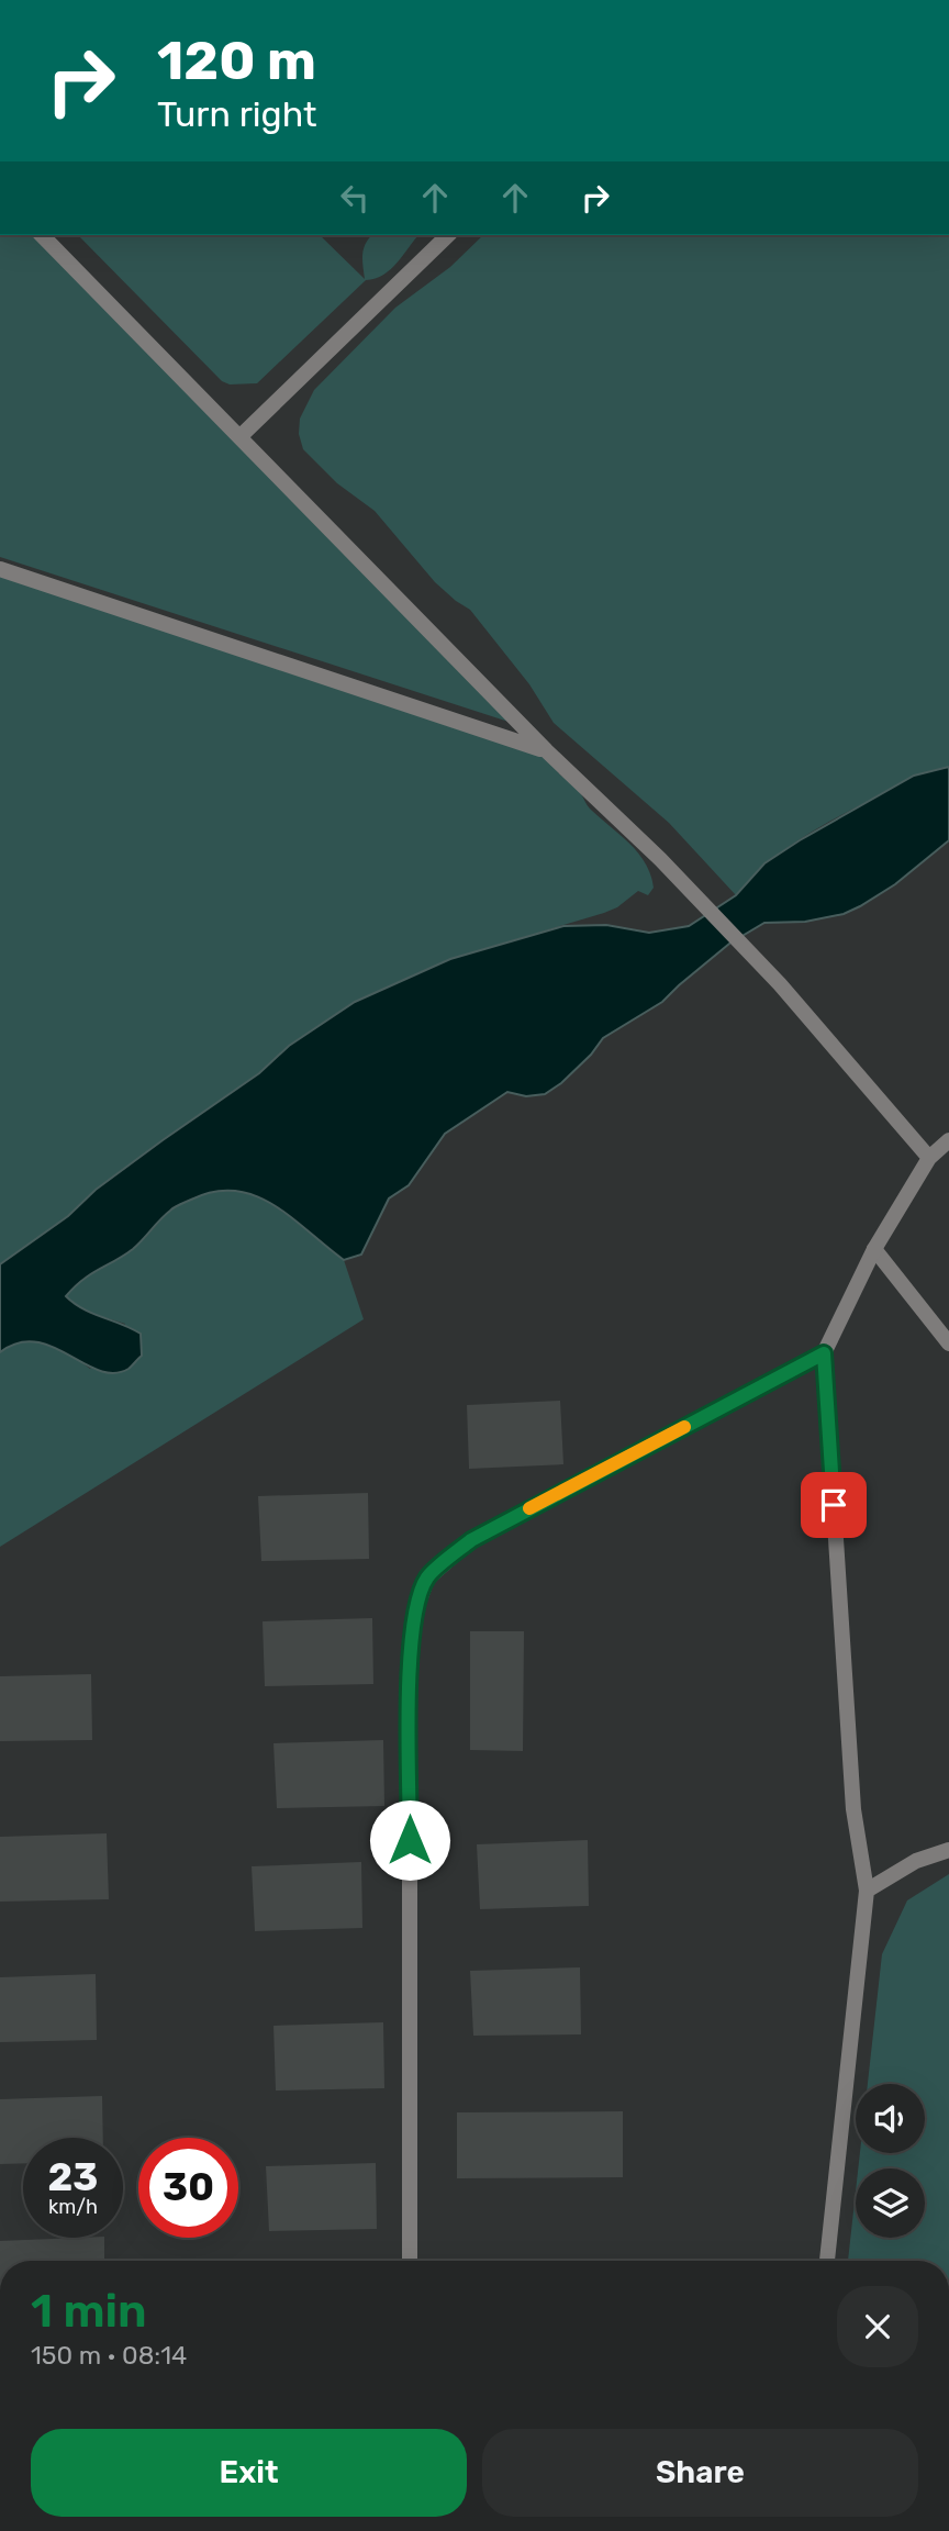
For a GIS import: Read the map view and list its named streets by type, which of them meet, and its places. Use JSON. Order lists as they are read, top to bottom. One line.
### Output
{"page":{"turn":["120 m","Turn right"],"speed":"23 km/h","limit":"30","heading":["1 min","150 m · 08:14"],"buttons":["Exit","Share"]}}
